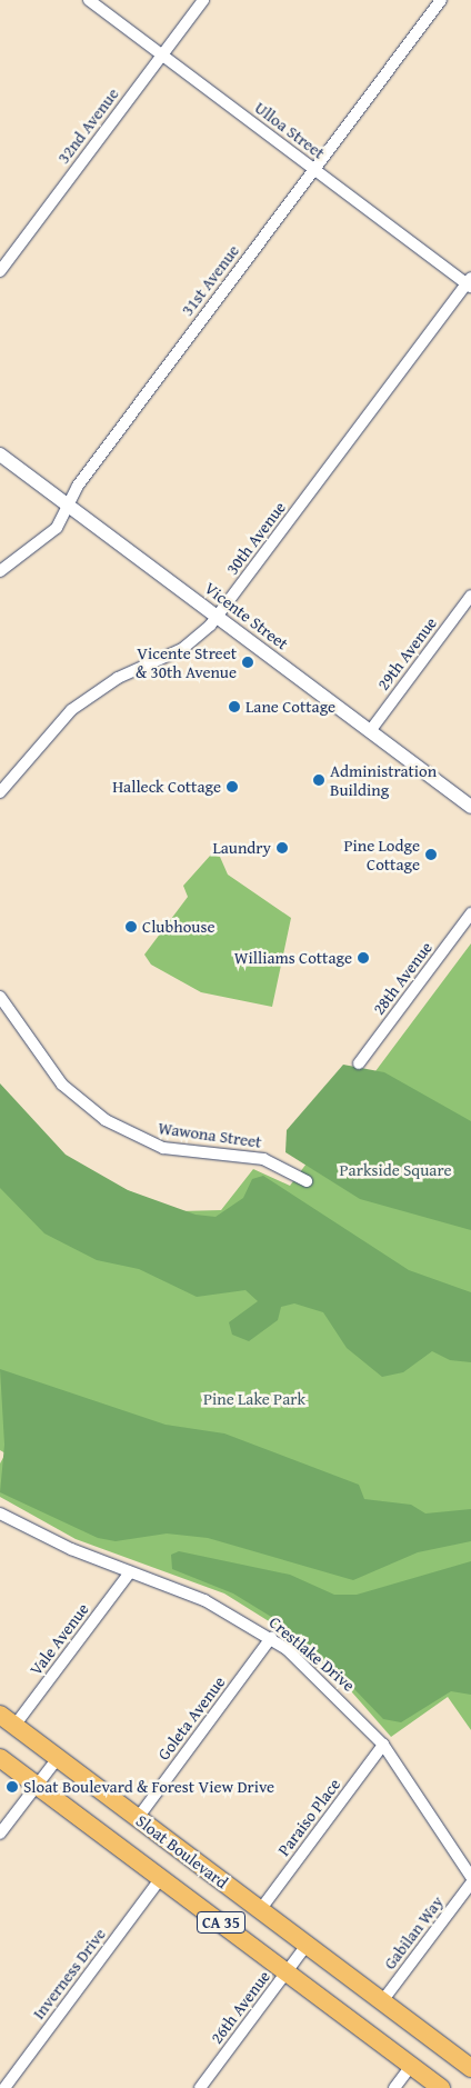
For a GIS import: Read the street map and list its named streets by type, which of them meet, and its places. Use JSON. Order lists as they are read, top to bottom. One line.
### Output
{"streets":{"main road":["Sloat Boulevard","CA 35"],"street":["32nd Avenue","Ulloa Street","31st Avenue","30th Avenue","Vicente Street","29th Avenue","28th Avenue","Wawona Street","Vale Avenue","Crestlake Drive","Goleta Avenue","Paraiso Place","Gabilan Way","Inverness Drive","26th Avenue"]},"crossings":[["32nd Avenue","Ulloa Street"],["Ulloa Street","31st Avenue"],["Ulloa Street","30th Avenue"],["31st Avenue","Vicente Street"],["30th Avenue","Vicente Street"],["Vicente Street","29th Avenue"],["Vale Avenue","Crestlake Drive"],["Vale Avenue","Sloat Boulevard"],["Crestlake Drive","Goleta Avenue"],["Crestlake Drive","Paraiso Place"],["Goleta Avenue","Sloat Boulevard"],["Paraiso Place","Sloat Boulevard"],["Sloat Boulevard","Gabilan Way"],["Sloat Boulevard","Inverness Drive"],["Sloat Boulevard","26th Avenue"]],"parks":["Parkside Square","Pine Lake Park"],"places":["Vicente Street & 30th Avenue","Lane Cottage","Administration Building","Halleck Cottage","Laundry","Pine Lodge Cottage","Clubhouse","Williams Cottage","Sloat Boulevard & Forest View Drive"]}
